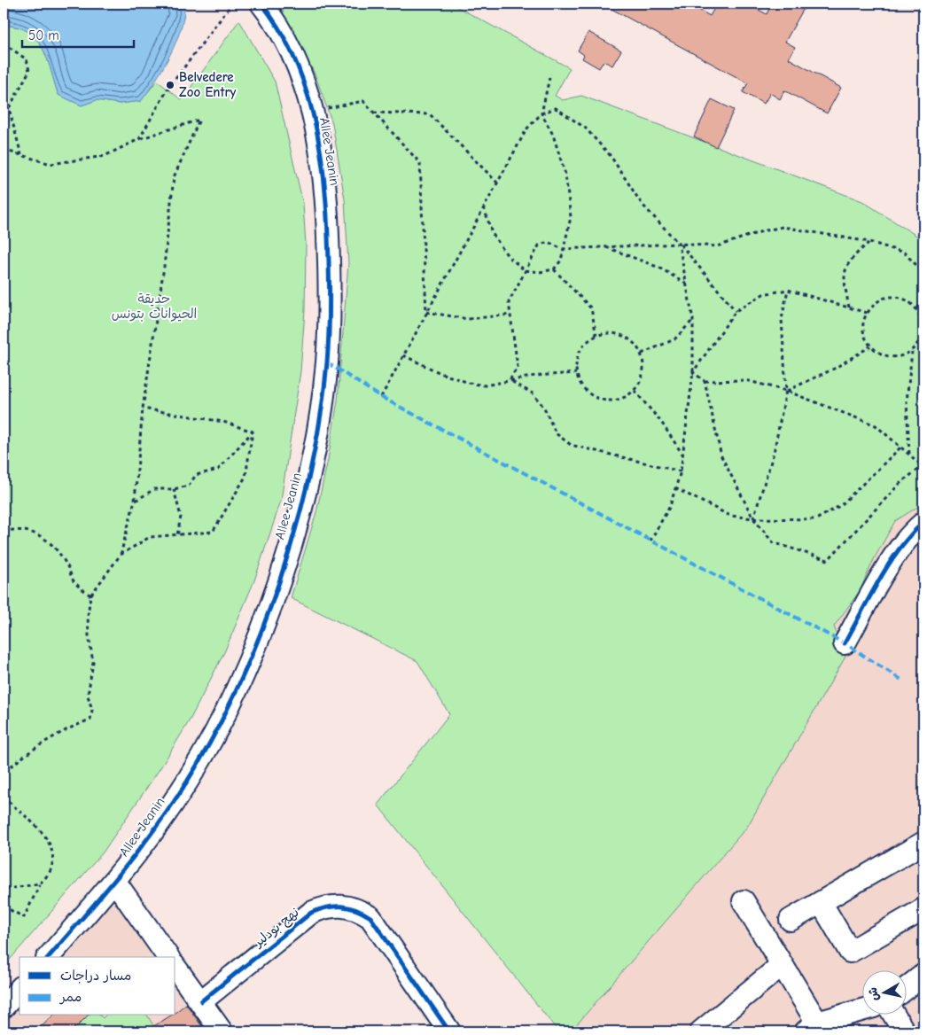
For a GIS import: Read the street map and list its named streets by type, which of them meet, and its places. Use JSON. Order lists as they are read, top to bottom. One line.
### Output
{"streets":{"street":["Allee Jeanin","نهج بودلير"]},"parks":["حديقة الحيوانات بتونس"],"places":["Belvedere Zoo Entry"],"legend":["مسار دراجات","ممر"],"scale_bar":"50 m","north":"left"}
